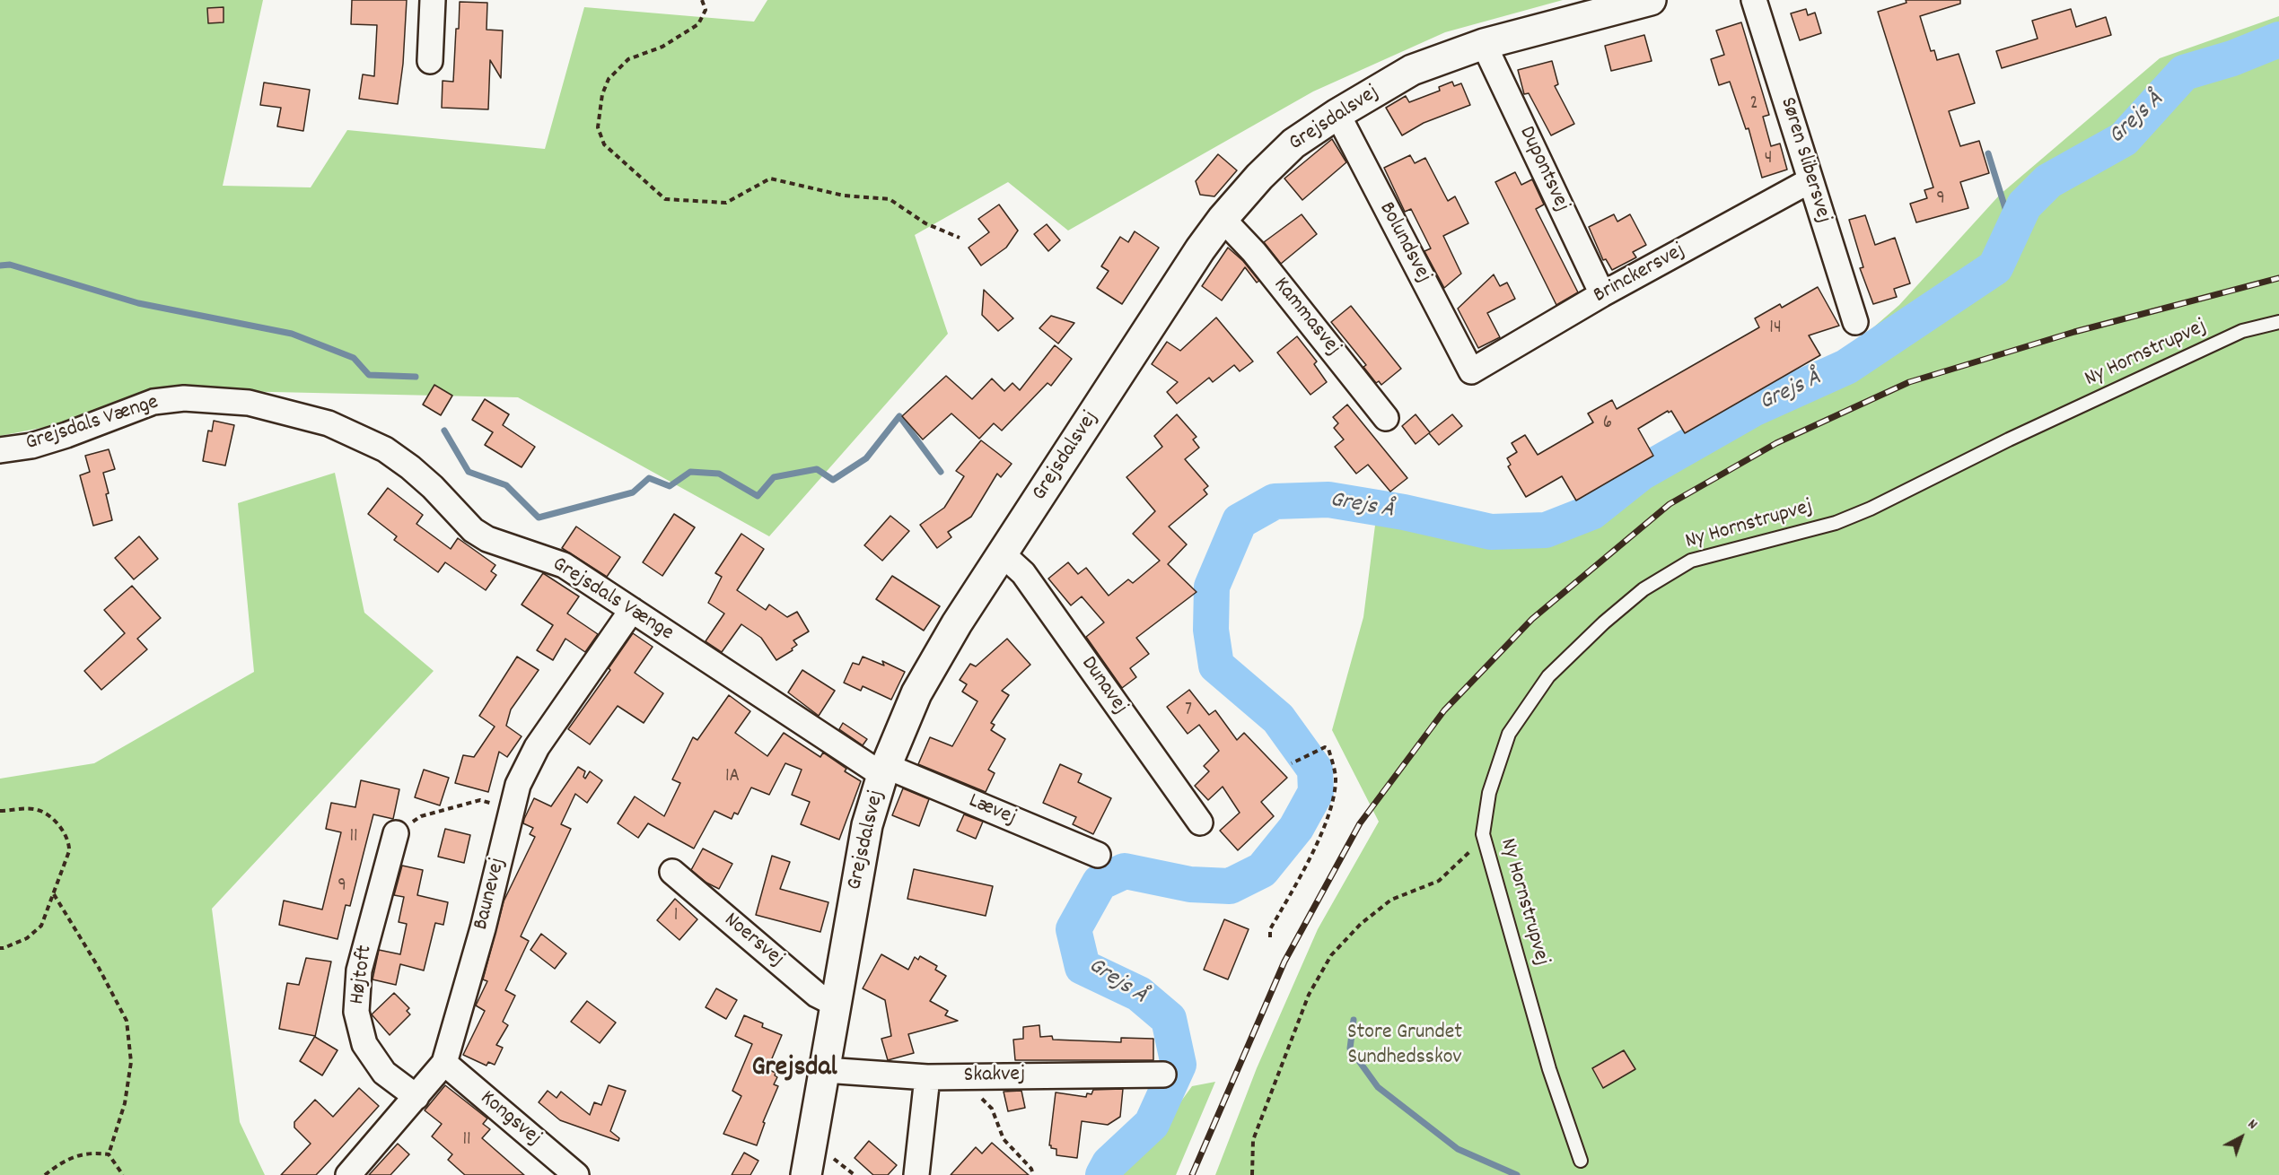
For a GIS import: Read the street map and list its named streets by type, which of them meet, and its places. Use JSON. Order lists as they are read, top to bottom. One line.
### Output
{"streets":{"street":["Grejsdalsvej","Søren Slibersvej","Dupontsvej","Bolundsvej","Brinckersvej","Kammasvej","Grejsdals Vænge","Dunavej","Lævej","Baunevej","Noersvej","Højtoft","Skakvej","Kongsvej"],"lane":["Ny Hornstrupvej"]},"crossings":[["Grejsdalsvej","Dupontsvej"],["Grejsdalsvej","Bolundsvej"],["Grejsdalsvej","Kammasvej"],["Grejsdalsvej","Grejsdals Vænge"],["Grejsdalsvej","Dunavej"],["Grejsdalsvej","Lævej"],["Grejsdalsvej","Noersvej"],["Grejsdalsvej","Skakvej"],["Søren Slibersvej","Brinckersvej"],["Dupontsvej","Brinckersvej"],["Bolundsvej","Brinckersvej"],["Grejsdals Vænge","Lævej"],["Grejsdals Vænge","Baunevej"],["Baunevej","Højtoft"],["Baunevej","Kongsvej"]],"districts":["Grejsdal"],"water":["Grejs Å"],"parks":["Store Grundet Sundhedsskov"],"house_numbers":["2","4","9","14","6","7","1A","11","9","1","11"],"north":"top right"}
